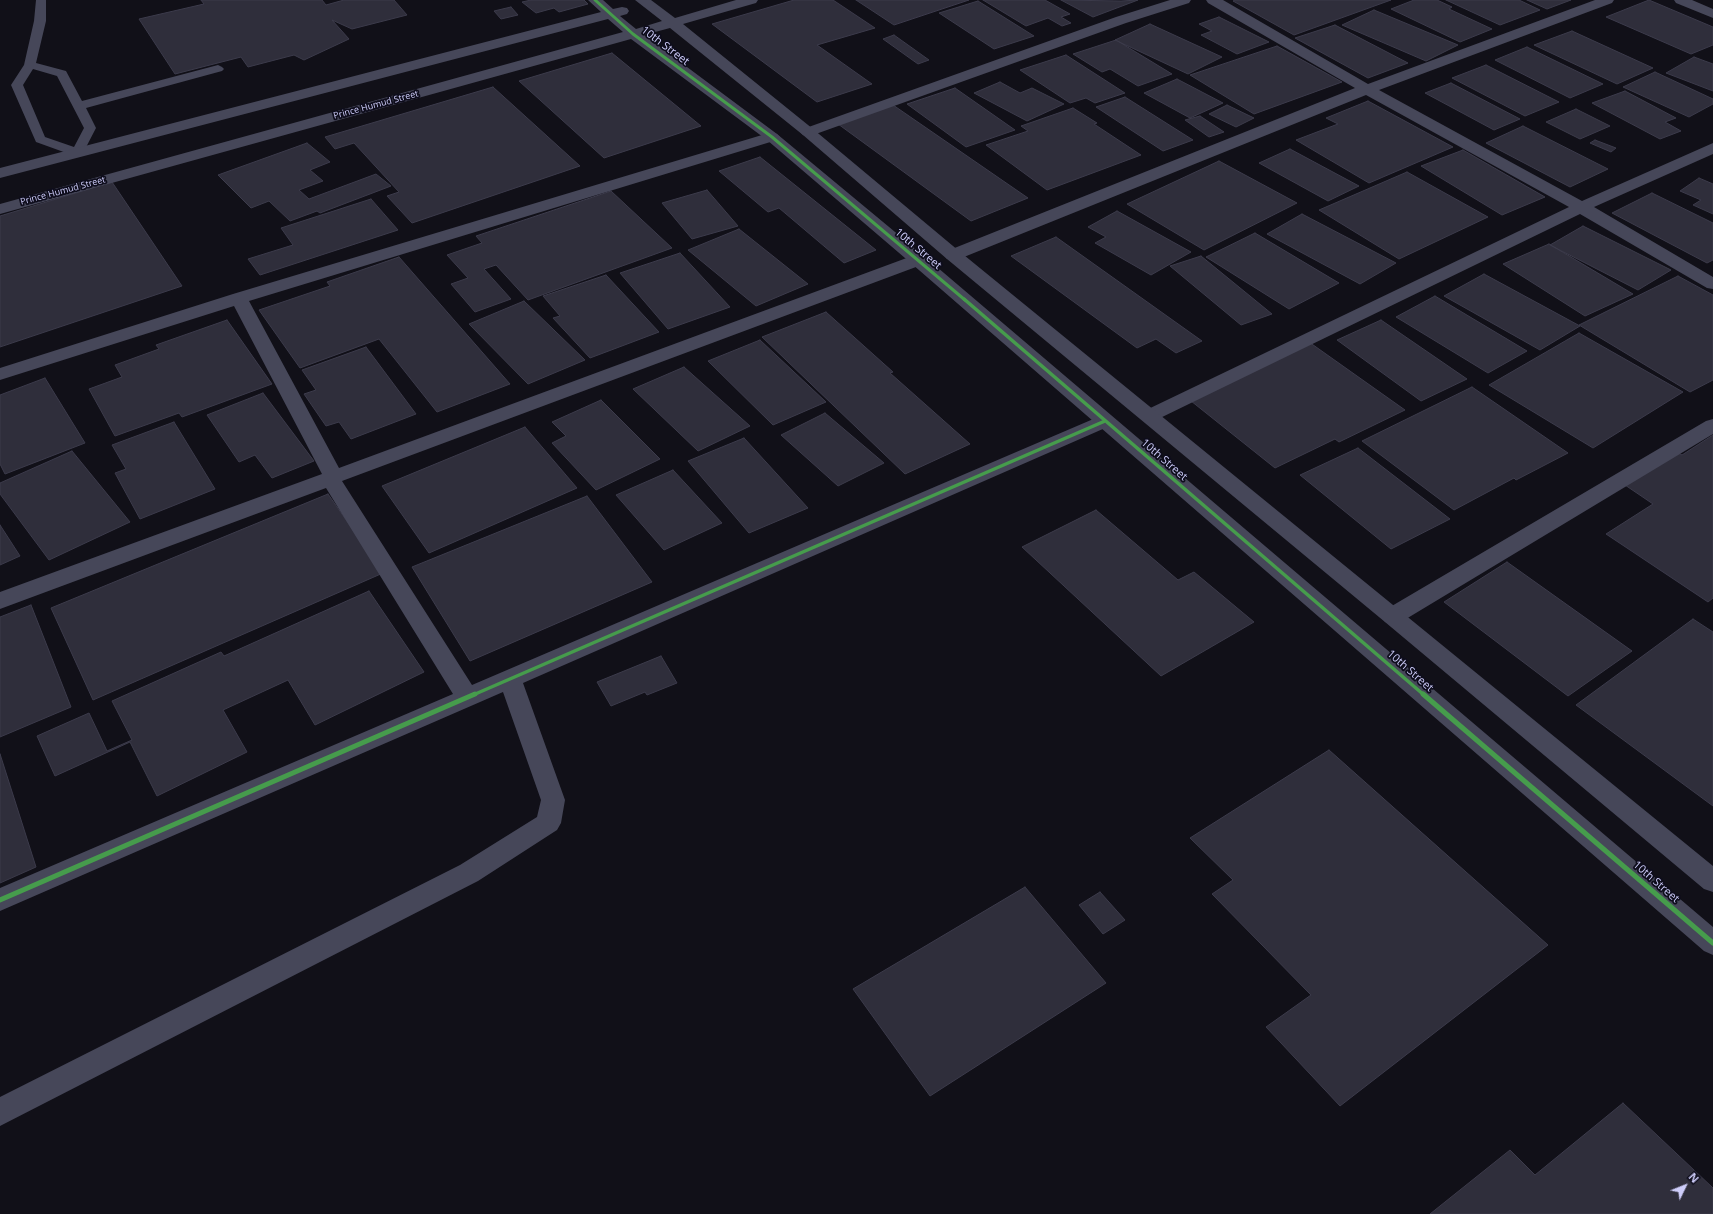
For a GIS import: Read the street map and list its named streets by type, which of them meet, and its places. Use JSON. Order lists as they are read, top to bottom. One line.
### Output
{"streets":{"street":["10th Street","Prince Humud Street"]},"crossings":[["10th Street","Prince Humud Street"]],"north":"top right"}
